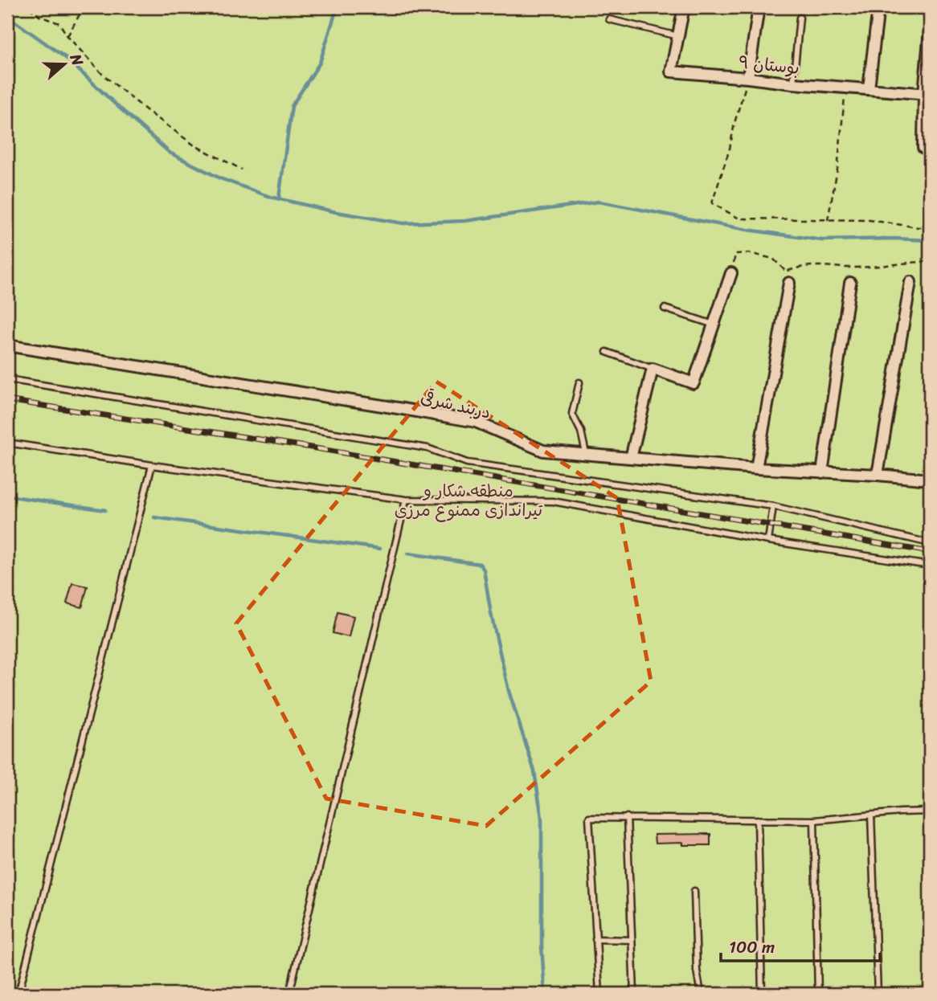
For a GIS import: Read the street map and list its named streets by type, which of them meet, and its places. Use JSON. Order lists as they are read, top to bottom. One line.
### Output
{"streets":{"street":["بوستان ۹","دربند شرقی"]},"parks":["منطقه شکار و تیراندازی ممنوع مرزی"],"scale_bar":"100 m","north":"right"}
